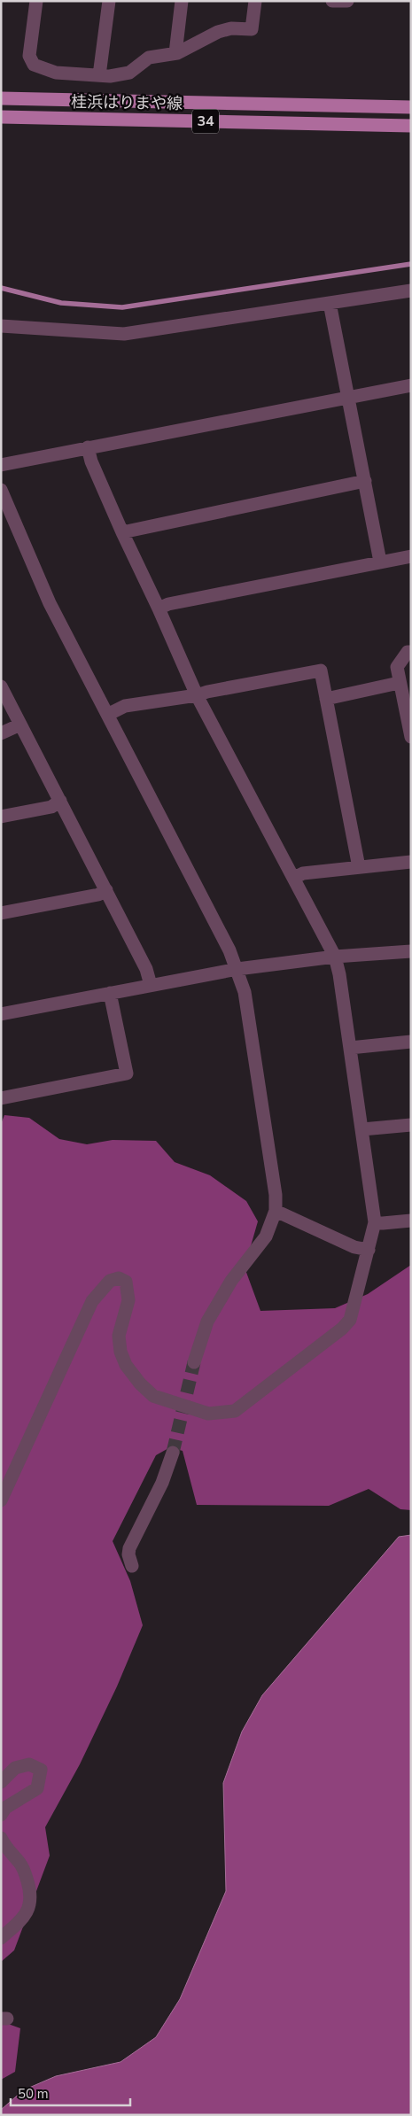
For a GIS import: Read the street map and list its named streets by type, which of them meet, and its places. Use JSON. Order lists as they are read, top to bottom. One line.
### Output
{"streets":{"main road":["桂浜はりまや線","34"]},"scale_bar":"50 m"}
